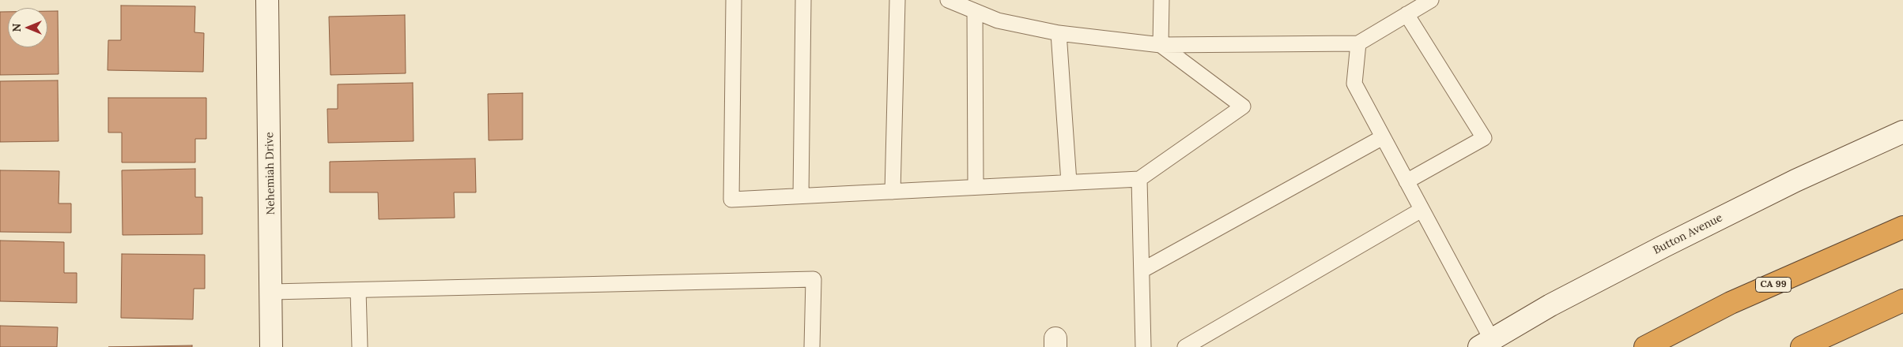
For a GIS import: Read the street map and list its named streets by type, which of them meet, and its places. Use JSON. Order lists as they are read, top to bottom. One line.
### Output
{"streets":{"highway":["CA 99"],"street":["Nehemiah Drive","Button Avenue"]},"north":"left"}
